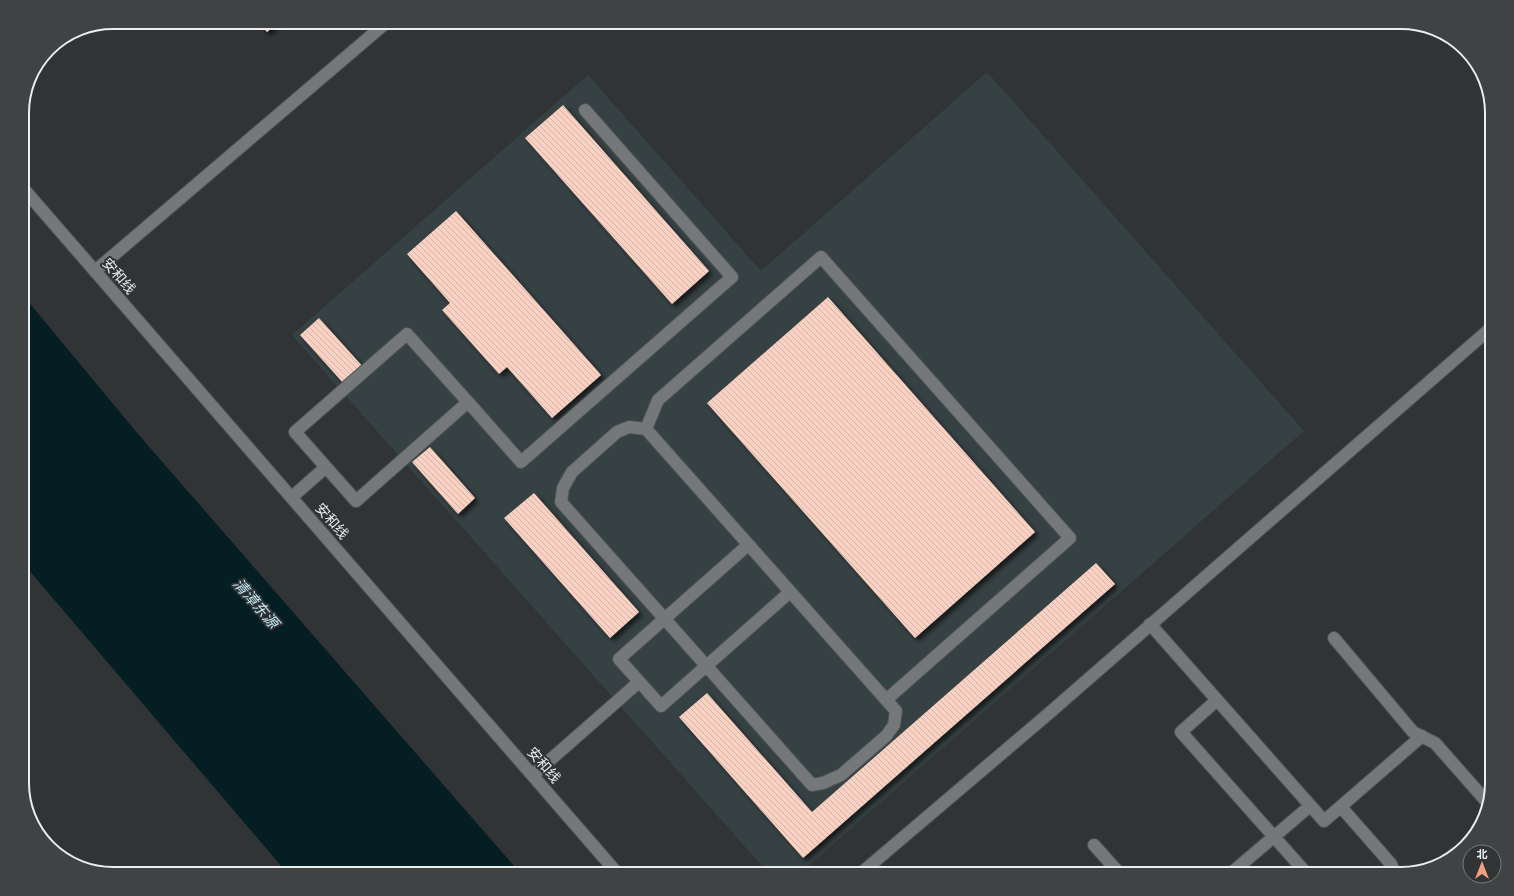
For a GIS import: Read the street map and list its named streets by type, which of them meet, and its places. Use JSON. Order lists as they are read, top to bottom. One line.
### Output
{"streets":{"main road":["安和线"]},"water":["清漳东源"],"north":"top"}
